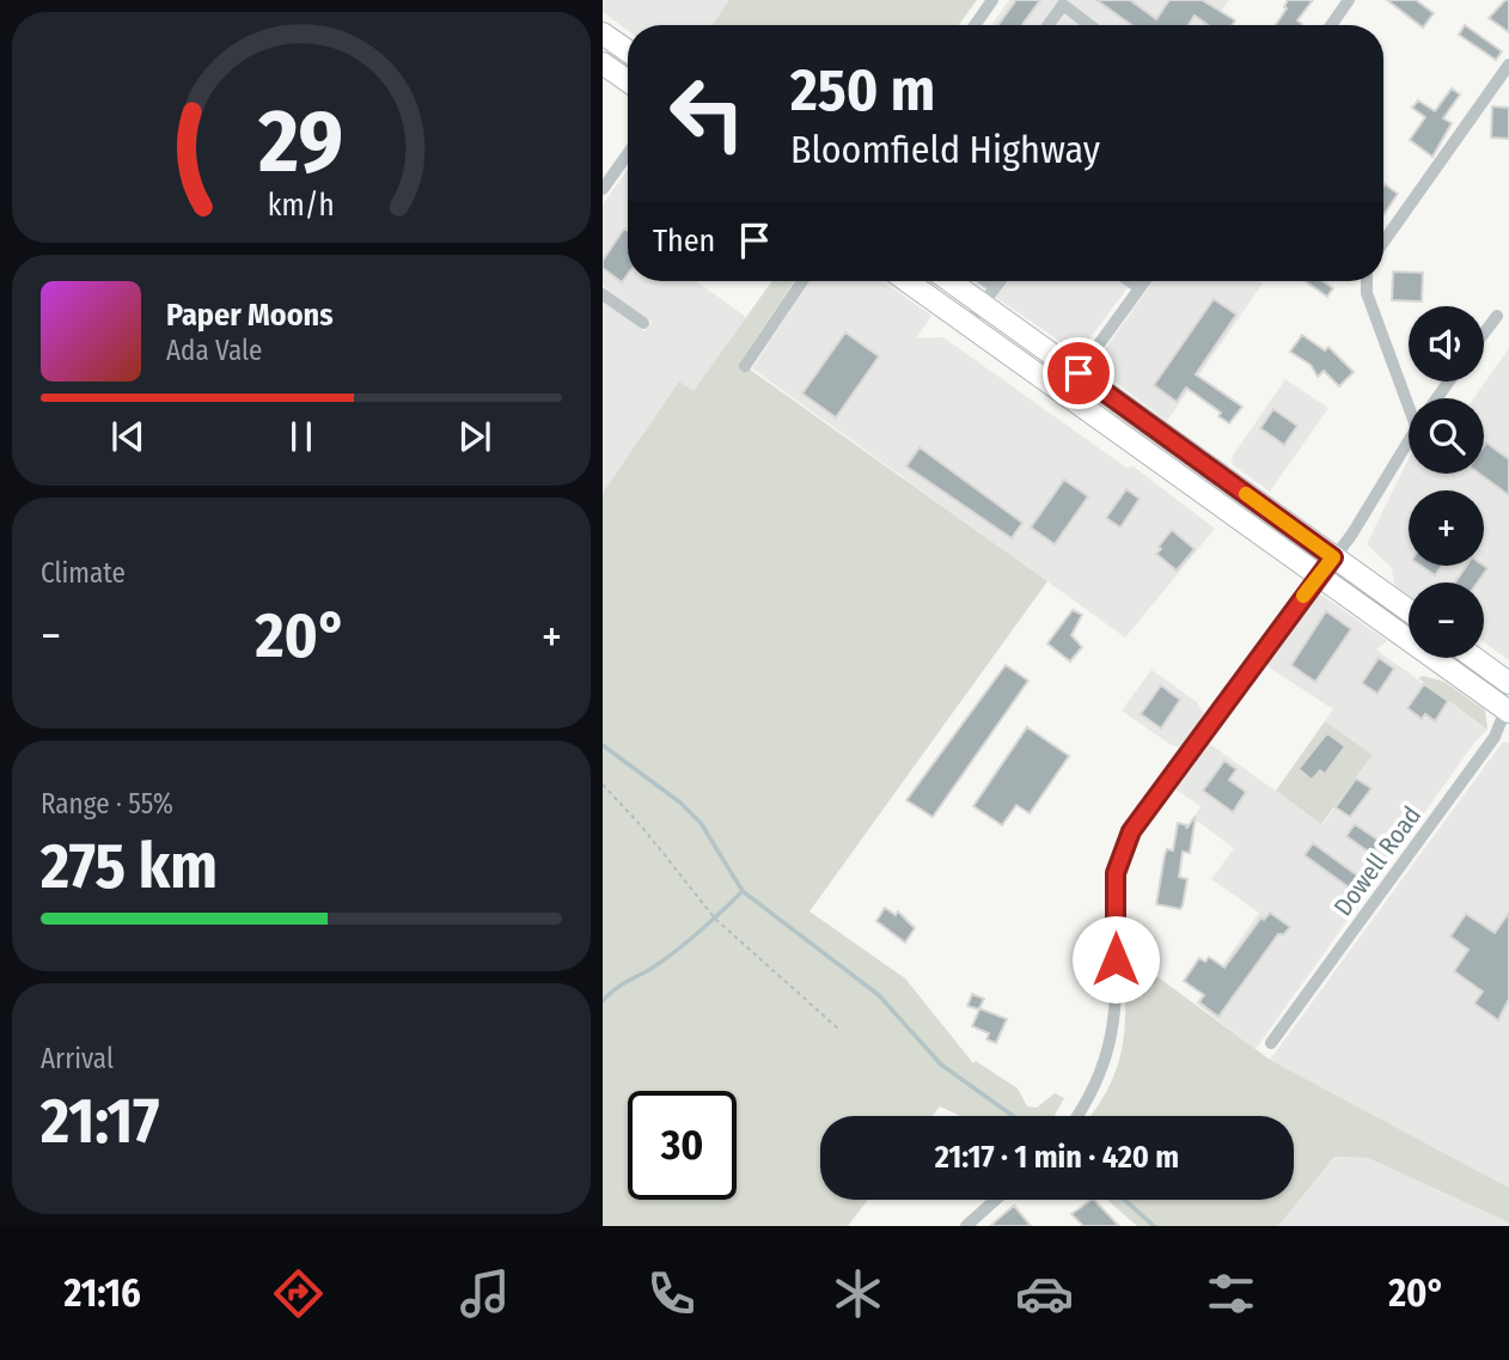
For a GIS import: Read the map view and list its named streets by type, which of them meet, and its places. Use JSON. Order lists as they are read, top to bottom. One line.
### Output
{"streets":{"street":["Dowell Road"]},"page":{"turn":["250 m","Bloomfield Highway"],"then":"Then","song":["Paper Moons","Ada Vale"],"map_buttons":["+","−"],"tile":["Climate",["Range · 55%","275 km"],["Arrival","21:17"]],"heat":["−","20°","+"],"limit":"30","trip":"21:17 · 1 min · 420 m","tabs":["21:16","20°"],"gauge":["29","km/h"]}}
